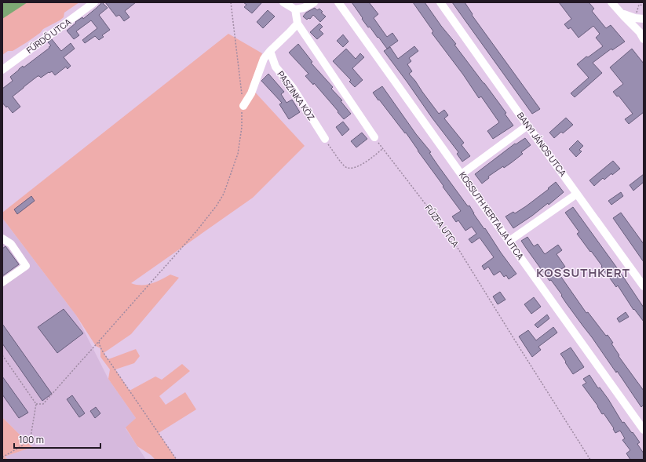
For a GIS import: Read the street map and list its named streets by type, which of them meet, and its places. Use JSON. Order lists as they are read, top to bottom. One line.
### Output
{"streets":{"street":["FÜRDŐ UTCA","PASZINKA KÖZ","BANYI JÁNOS UTCA","KOSSUTH KERTALJA UTCA"],"path":["FŰZFA UTCA"]},"districts":["KOSSUTHKERT"],"scale_bar":"100 m"}
